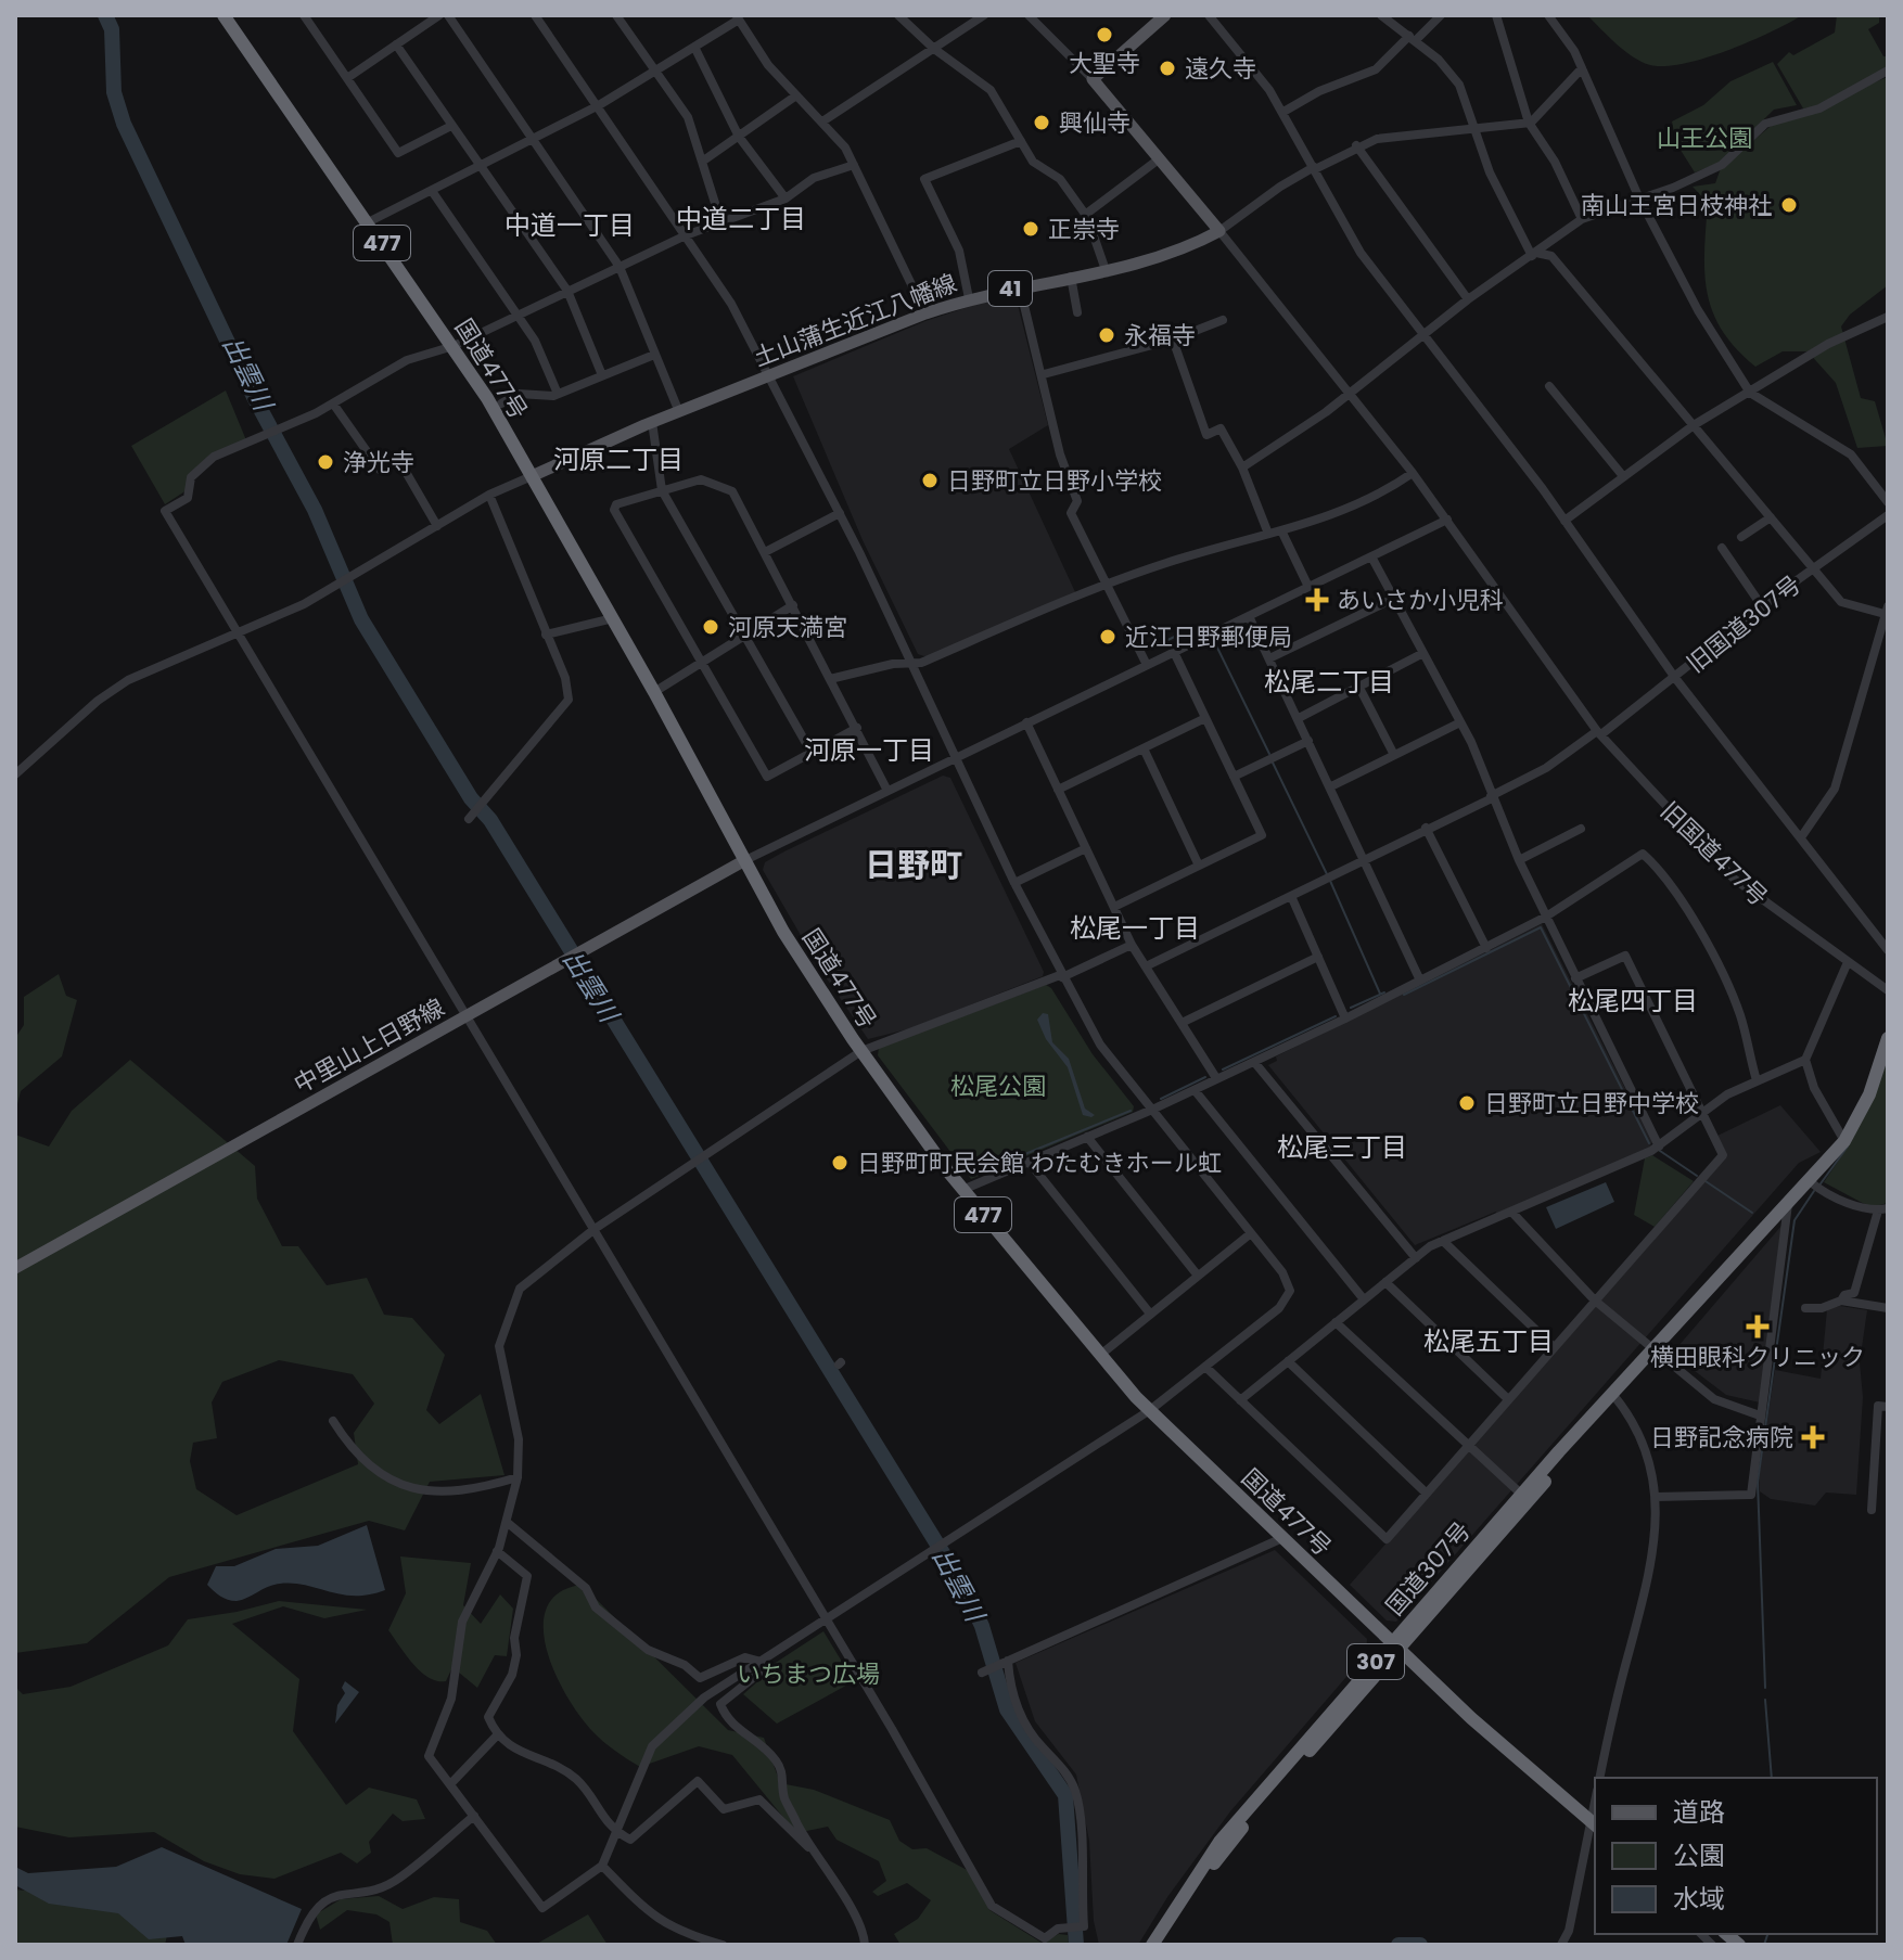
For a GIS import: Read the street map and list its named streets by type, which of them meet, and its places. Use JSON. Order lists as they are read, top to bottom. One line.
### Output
{"streets":{"highway":["477","国道477号","国道307号","307"],"main road":["41","土山蒲生近江八幡線","中里山上日野線"],"street":["旧国道307号","旧国道477号"]},"crossings":[["土山蒲生近江八幡線","国道477号"],["国道477号","中里山上日野線"],["国道477号","国道307号"],["旧国道307号","旧国道477号"]],"districts":["中道二丁目","中道一丁目","河原二丁目","松尾二丁目","河原一丁目","日野町","松尾一丁目","松尾四丁目","松尾三丁目","松尾五丁目"],"water":["出雲川"],"parks":["山王公園","松尾公園","いちまつ広場"],"places":{"other":["大聖寺","遠久寺","興仙寺","南山王宮日枝神社","正崇寺","永福寺","浄光寺","日野町立日野小学校","河原天満宮","近江日野郵便局","日野町立日野中学校","日野町町民会館 わたむきホール虹"],"health":["あいさか小児科","横田眼科クリニック","日野記念病院"]},"legend":["道路","公園","水域"]}
